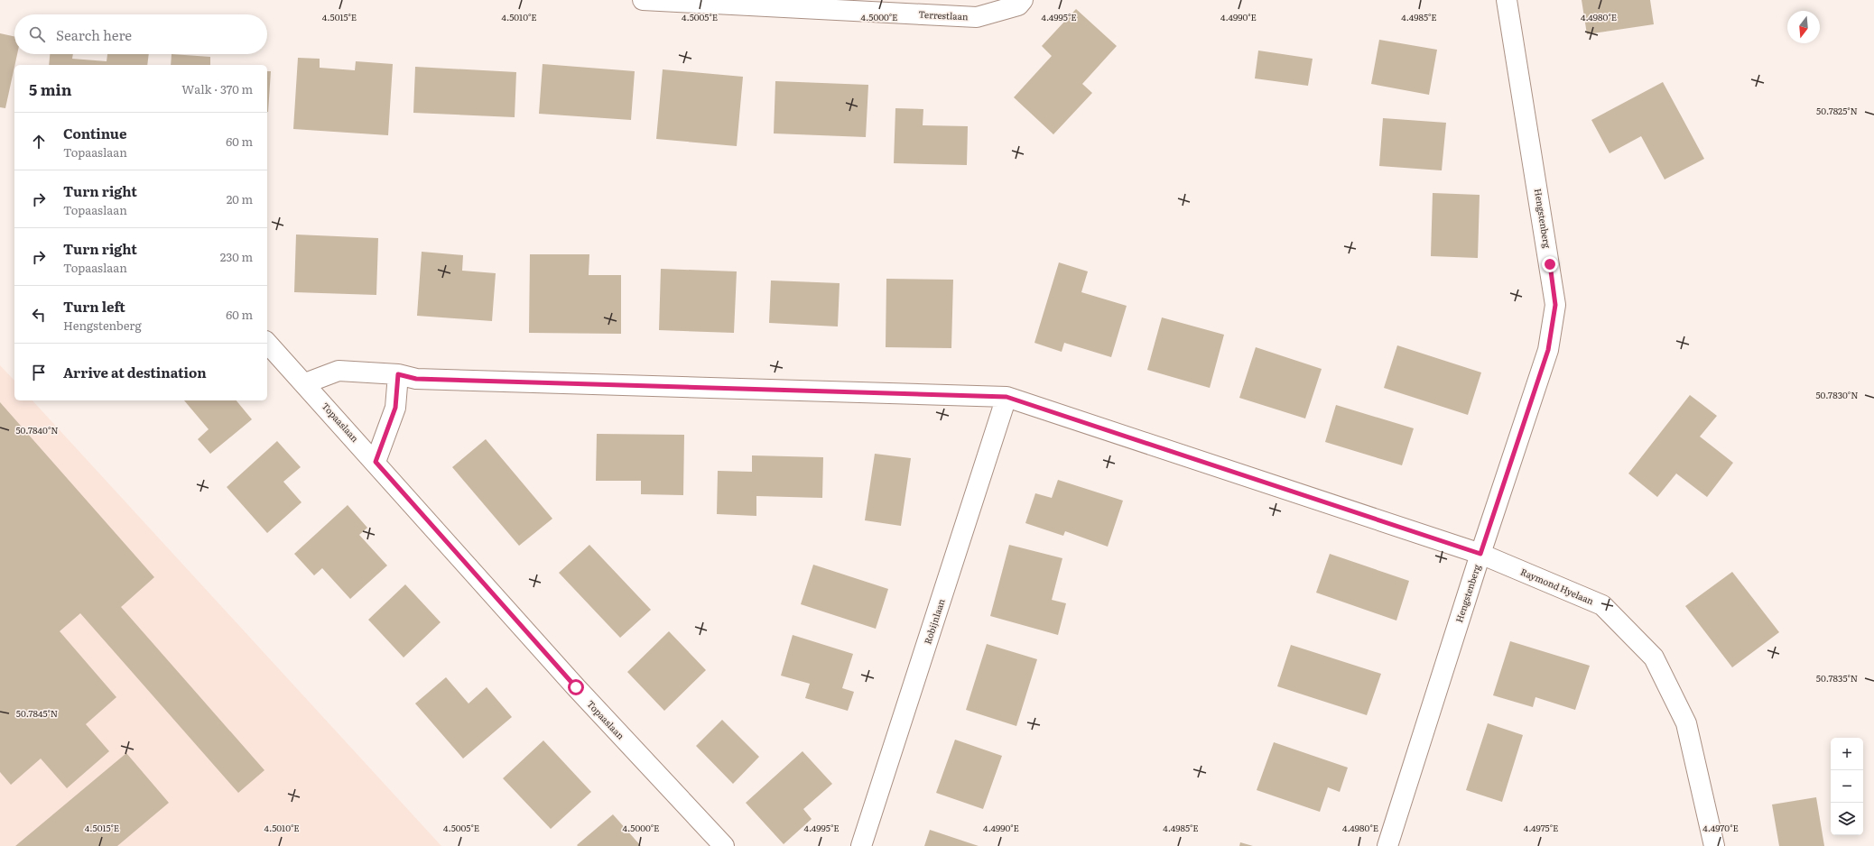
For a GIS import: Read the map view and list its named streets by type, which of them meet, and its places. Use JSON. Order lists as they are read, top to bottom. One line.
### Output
{"streets":{"street":["Terrestlaan","Hengstenberg","Topaaslaan","Raymond Hyelaan","Robijnlaan"]},"crossings":[["Hengstenberg","Raymond Hyelaan"]],"north":"bottom","page":{"search":"Search here","heading":["5 min","Walk · 370 m"],"list":[["Continue","Topaaslaan","60 m"],["Turn right","Topaaslaan","20 m"],["Turn right","Topaaslaan","230 m"],["Turn left","Hengstenberg","60 m"],"Arrive at destination"],"map_buttons":["+","−"]},"coordinates":["4.5015°E","4.5010°E","4.5005°E","4.5000°E","4.4995°E","4.4990°E","4.4985°E","4.4980°E","50.7825°N","50.7830°N","50.7840°N","50.7835°N","50.7845°N","4.4975°E","4.4970°E"]}
